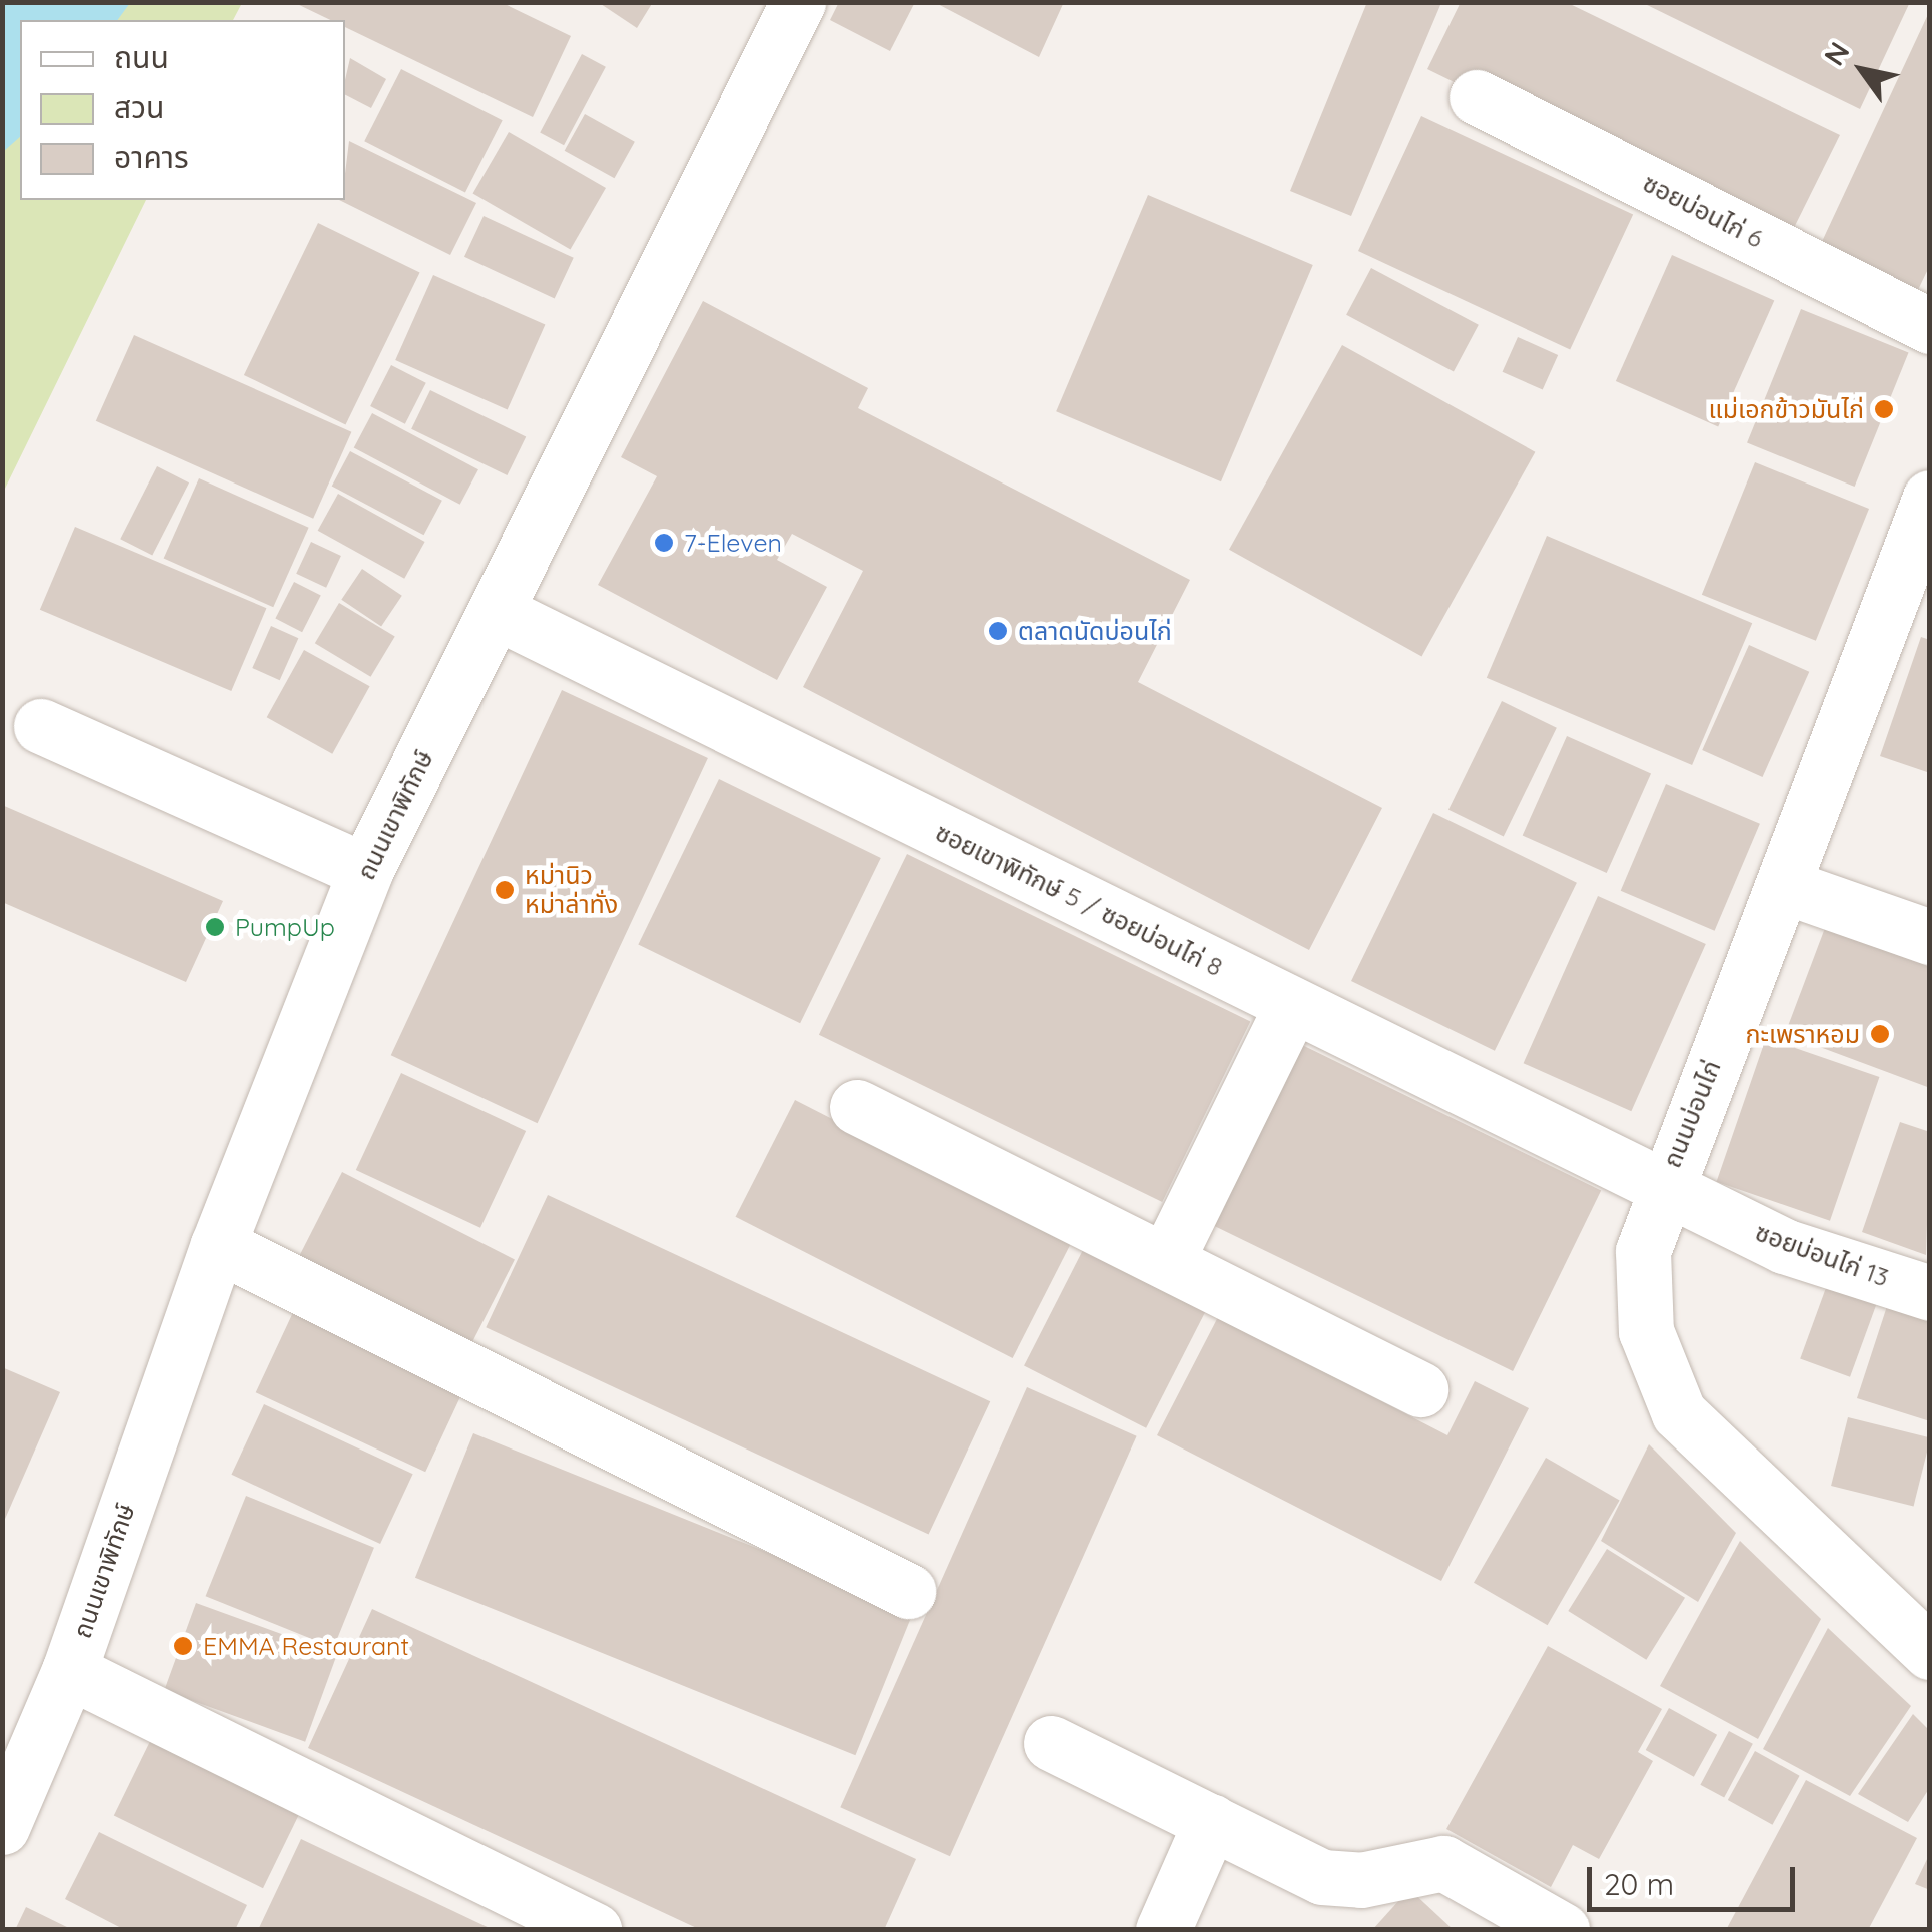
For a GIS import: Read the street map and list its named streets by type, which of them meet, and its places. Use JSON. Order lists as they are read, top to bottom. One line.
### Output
{"streets":{"street":["ซอยบ่อนไก่ 6","ถนนเขาพิทักษ์","ซอยเขาพิทักษ์ 5 / ซอยบ่อนไก่ 8","ถนนบ่อนไก่","ซอยบ่อนไก่ 13"]},"crossings":[["ถนนเขาพิทักษ์","ซอยเขาพิทักษ์ 5 / ซอยบ่อนไก่ 8"],["ซอยเขาพิทักษ์ 5 / ซอยบ่อนไก่ 8","ถนนบ่อนไก่"],["ซอยเขาพิทักษ์ 5 / ซอยบ่อนไก่ 8","ซอยบ่อนไก่ 13"],["ถนนบ่อนไก่","ซอยบ่อนไก่ 13"]],"places":["แม่เอกข้าวมันไก่","7-Eleven","ตลาดนัดบ่อนไก่","หม่านิว หม่าล่าทั่ง","PumpUp","กะเพราหอม","EMMA Restaurant"],"legend":["ถนน","สวน","อาคาร"],"scale_bar":"20 m","north":"top left"}
